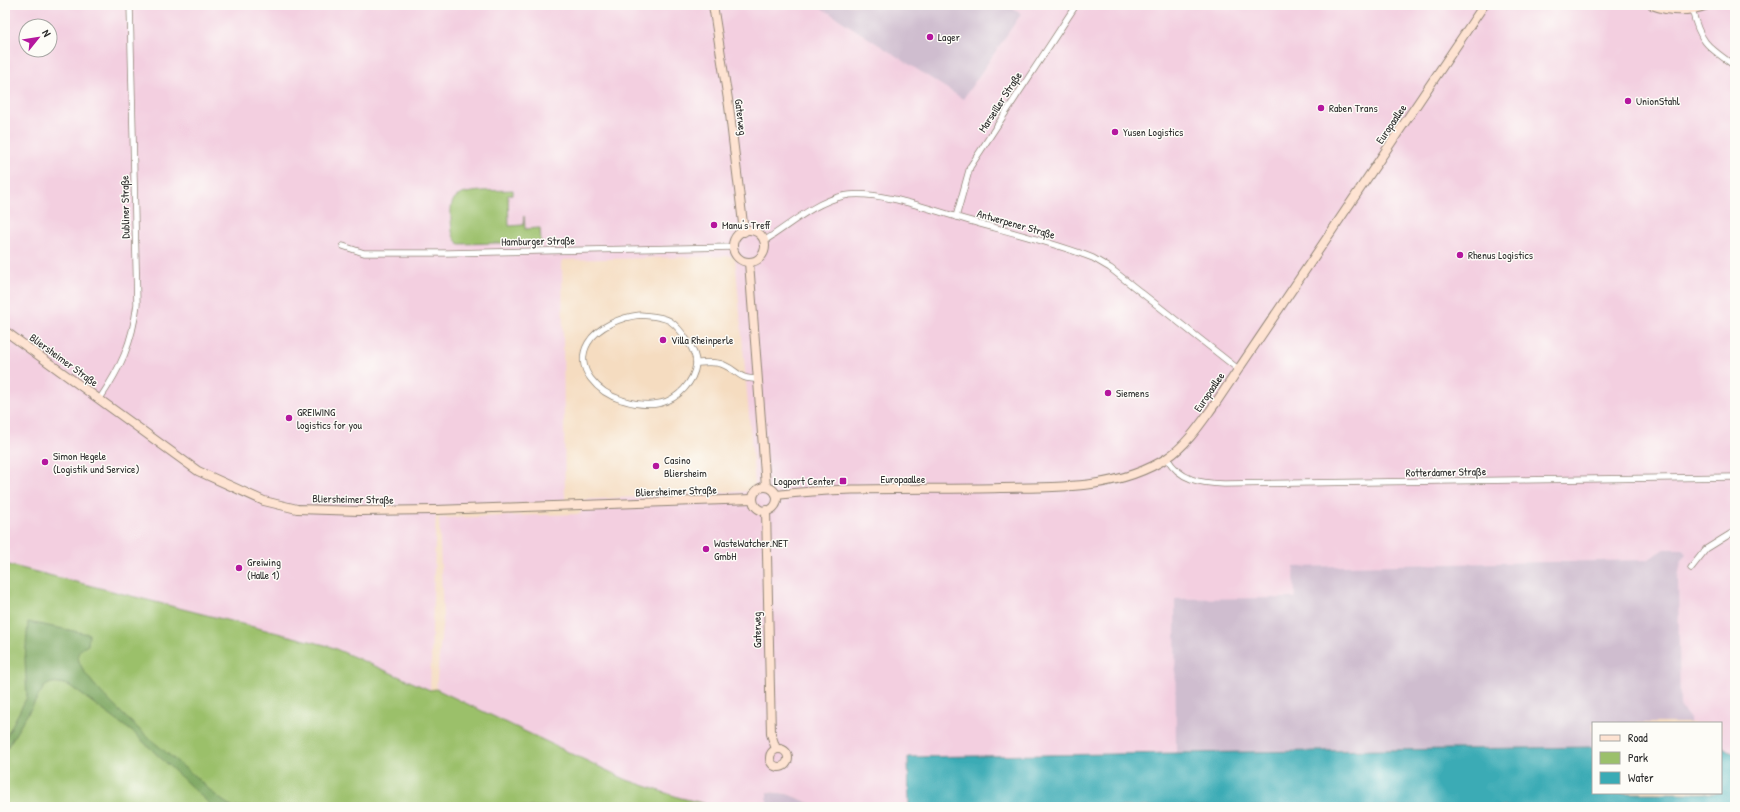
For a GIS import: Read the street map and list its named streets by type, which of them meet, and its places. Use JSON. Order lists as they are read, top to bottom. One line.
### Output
{"streets":{"main road":["Gaterweg","Europaallee","Bliersheimer Straße"],"street":["Marseiller Straße","Dubliner Straße","Antwerpener Straße","Hamburger Straße","Rotterdamer Straße"]},"crossings":[["Marseiller Straße","Antwerpener Straße"],["Gaterweg","Europaallee"],["Gaterweg","Antwerpener Straße"],["Gaterweg","Hamburger Straße"],["Gaterweg","Bliersheimer Straße"],["Europaallee","Antwerpener Straße"],["Europaallee","Bliersheimer Straße"],["Europaallee","Rotterdamer Straße"],["Dubliner Straße","Bliersheimer Straße"],["Antwerpener Straße","Hamburger Straße"]],"places":{"other":["Lager","UnionStahl","Raben Trans","Yusen Logistics","Manu's Treff","Rhenus Logistics","Villa Rheinperle","Siemens","GREIWING logistics for you","Simon Hegele (Logistik und Service)","Casino Bliersheim","WasteWatcher.NET GmbH","Greiwing (Halle 1)"],"transit":["Logport Center"]},"legend":["Road","Park","Water"],"north":"top right"}
